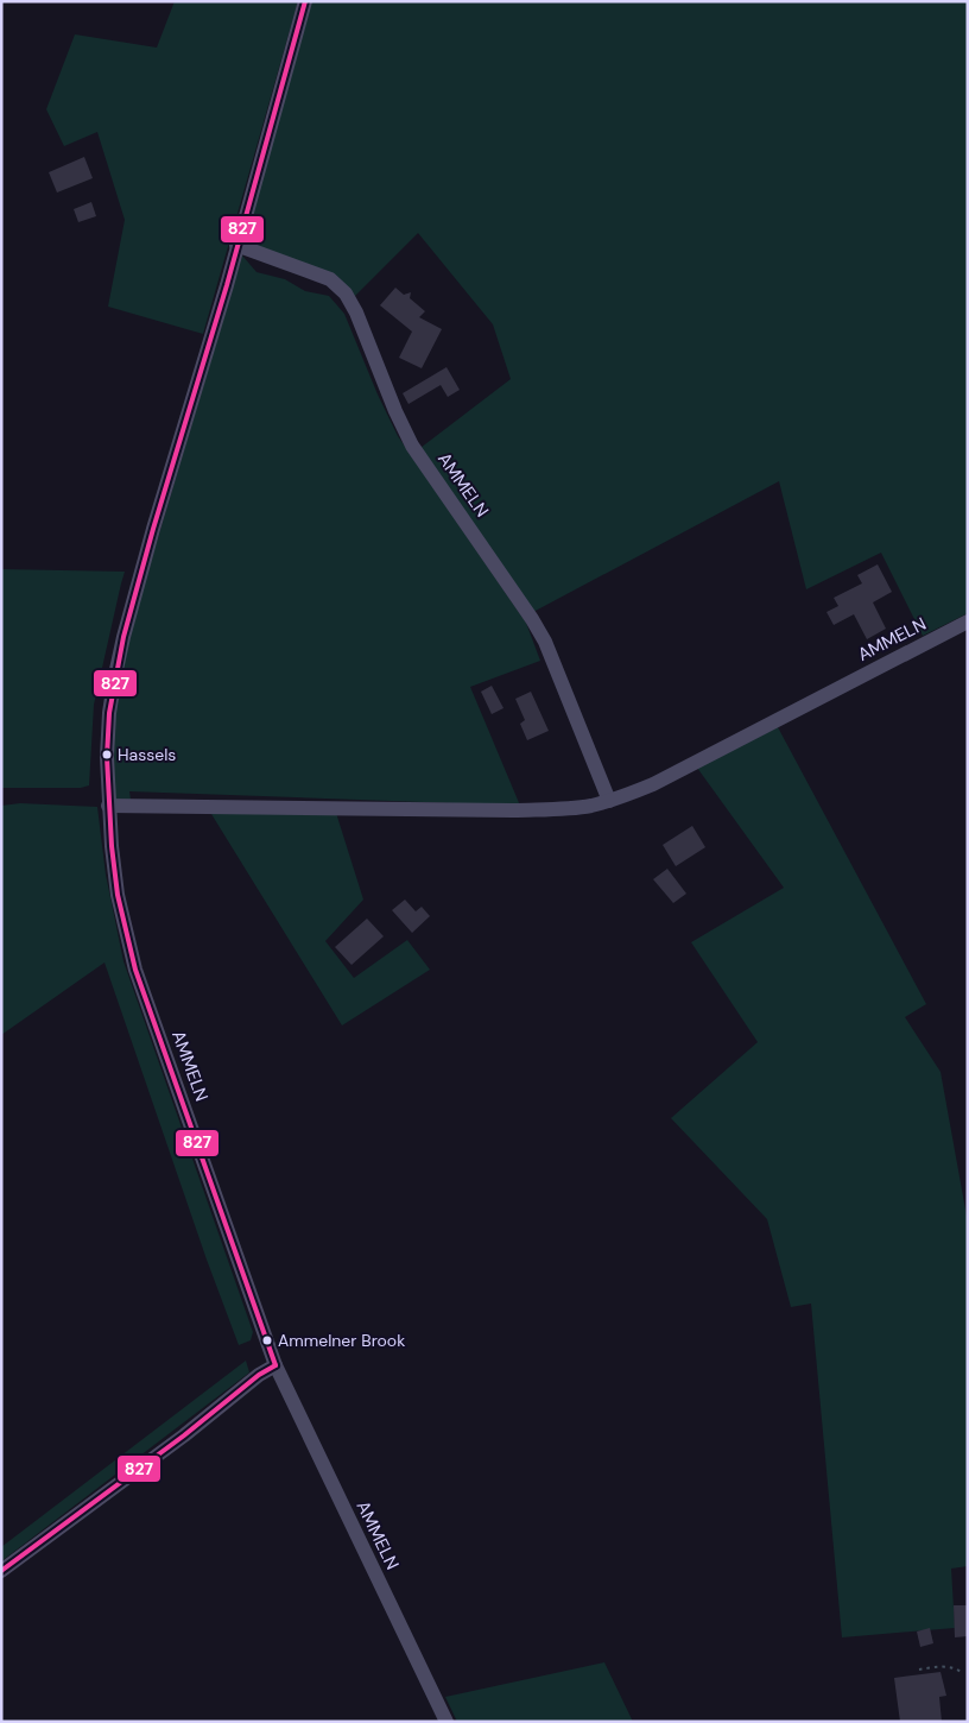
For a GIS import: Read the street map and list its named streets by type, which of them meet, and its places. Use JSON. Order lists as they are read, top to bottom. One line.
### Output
{"streets":{"street":["AMMELN"]},"places":["Hassels","Ammelner Brook"],"lines":["transit line 827"]}
